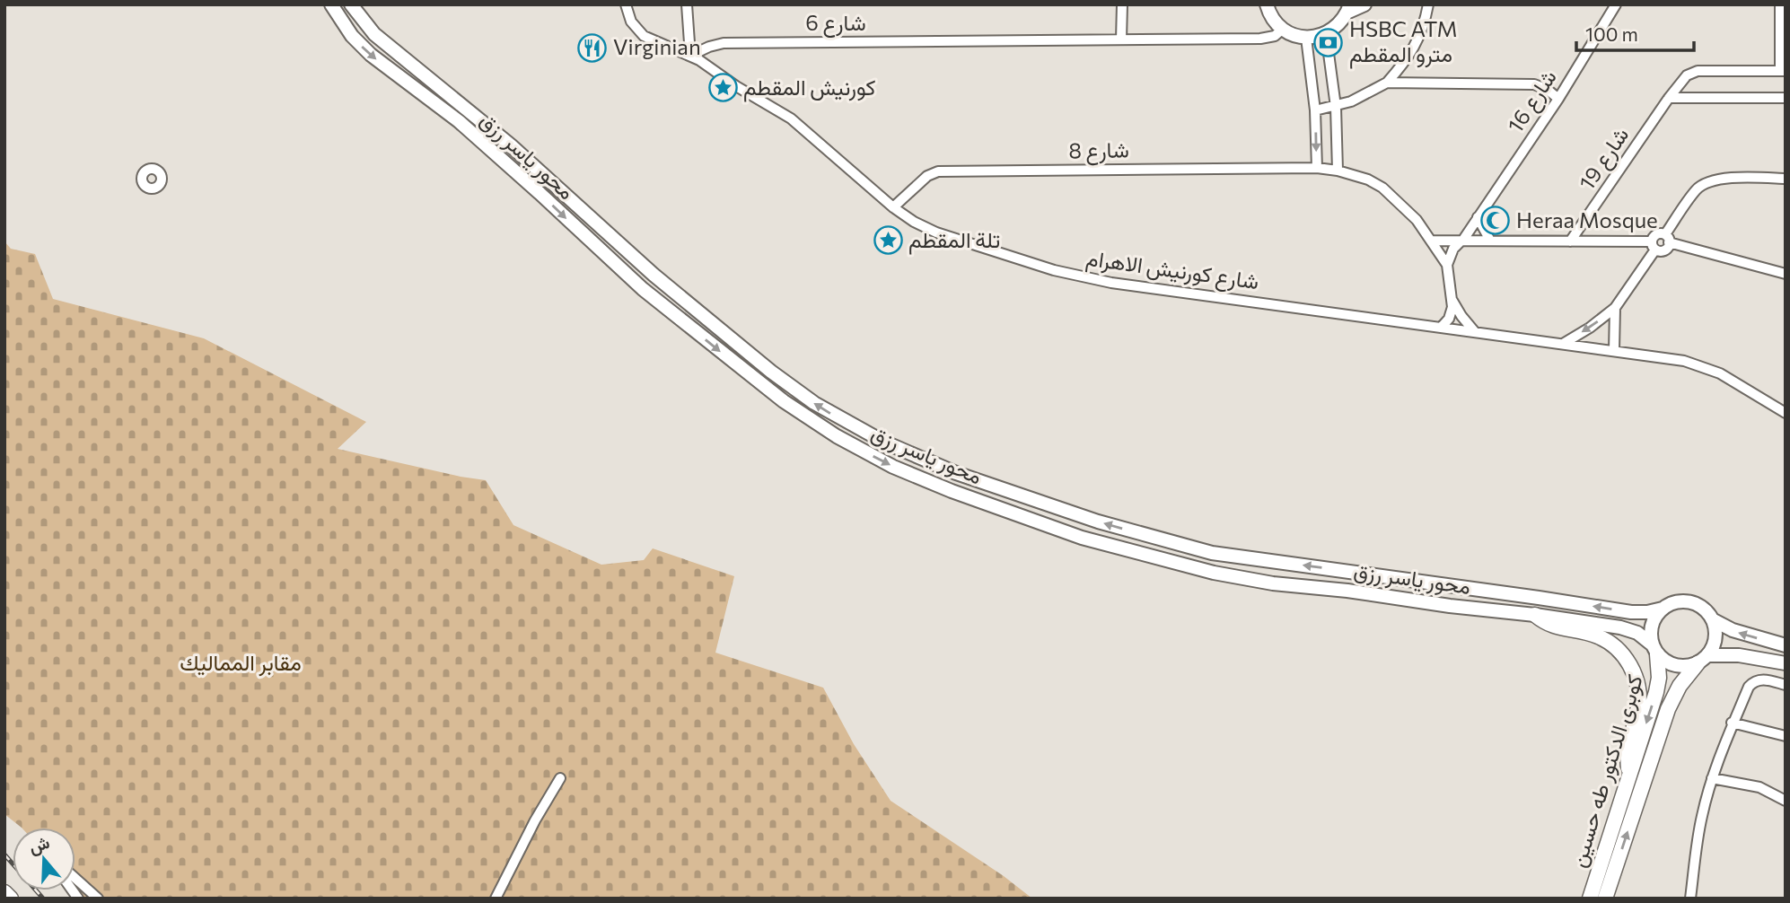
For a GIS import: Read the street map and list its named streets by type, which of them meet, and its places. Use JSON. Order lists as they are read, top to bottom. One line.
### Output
{"streets":{"highway":["كوبرى الدكتور طه حسين"],"main road":["محور ياسر رزق"],"street":["شارع 6","شارع 16","شارع 8","شارع 19","شارع كورنيش الاهرام"]},"crossings":[["شارع 6","شارع كورنيش الاهرام"],["شارع 16","شارع 8"],["شارع 8","شارع كورنيش الاهرام"],["محور ياسر رزق","كوبرى الدكتور طه حسين"]],"parks":["مقابر المماليك"],"places":{"bank":["HSBC ATM مترو المقطم"],"restaurant":["Virginian"],"place":["كورنيش المقطم","تلة المقطم"],"mosque":["Heraa Mosque"]},"scale_bar":"100 m","north":"top"}
